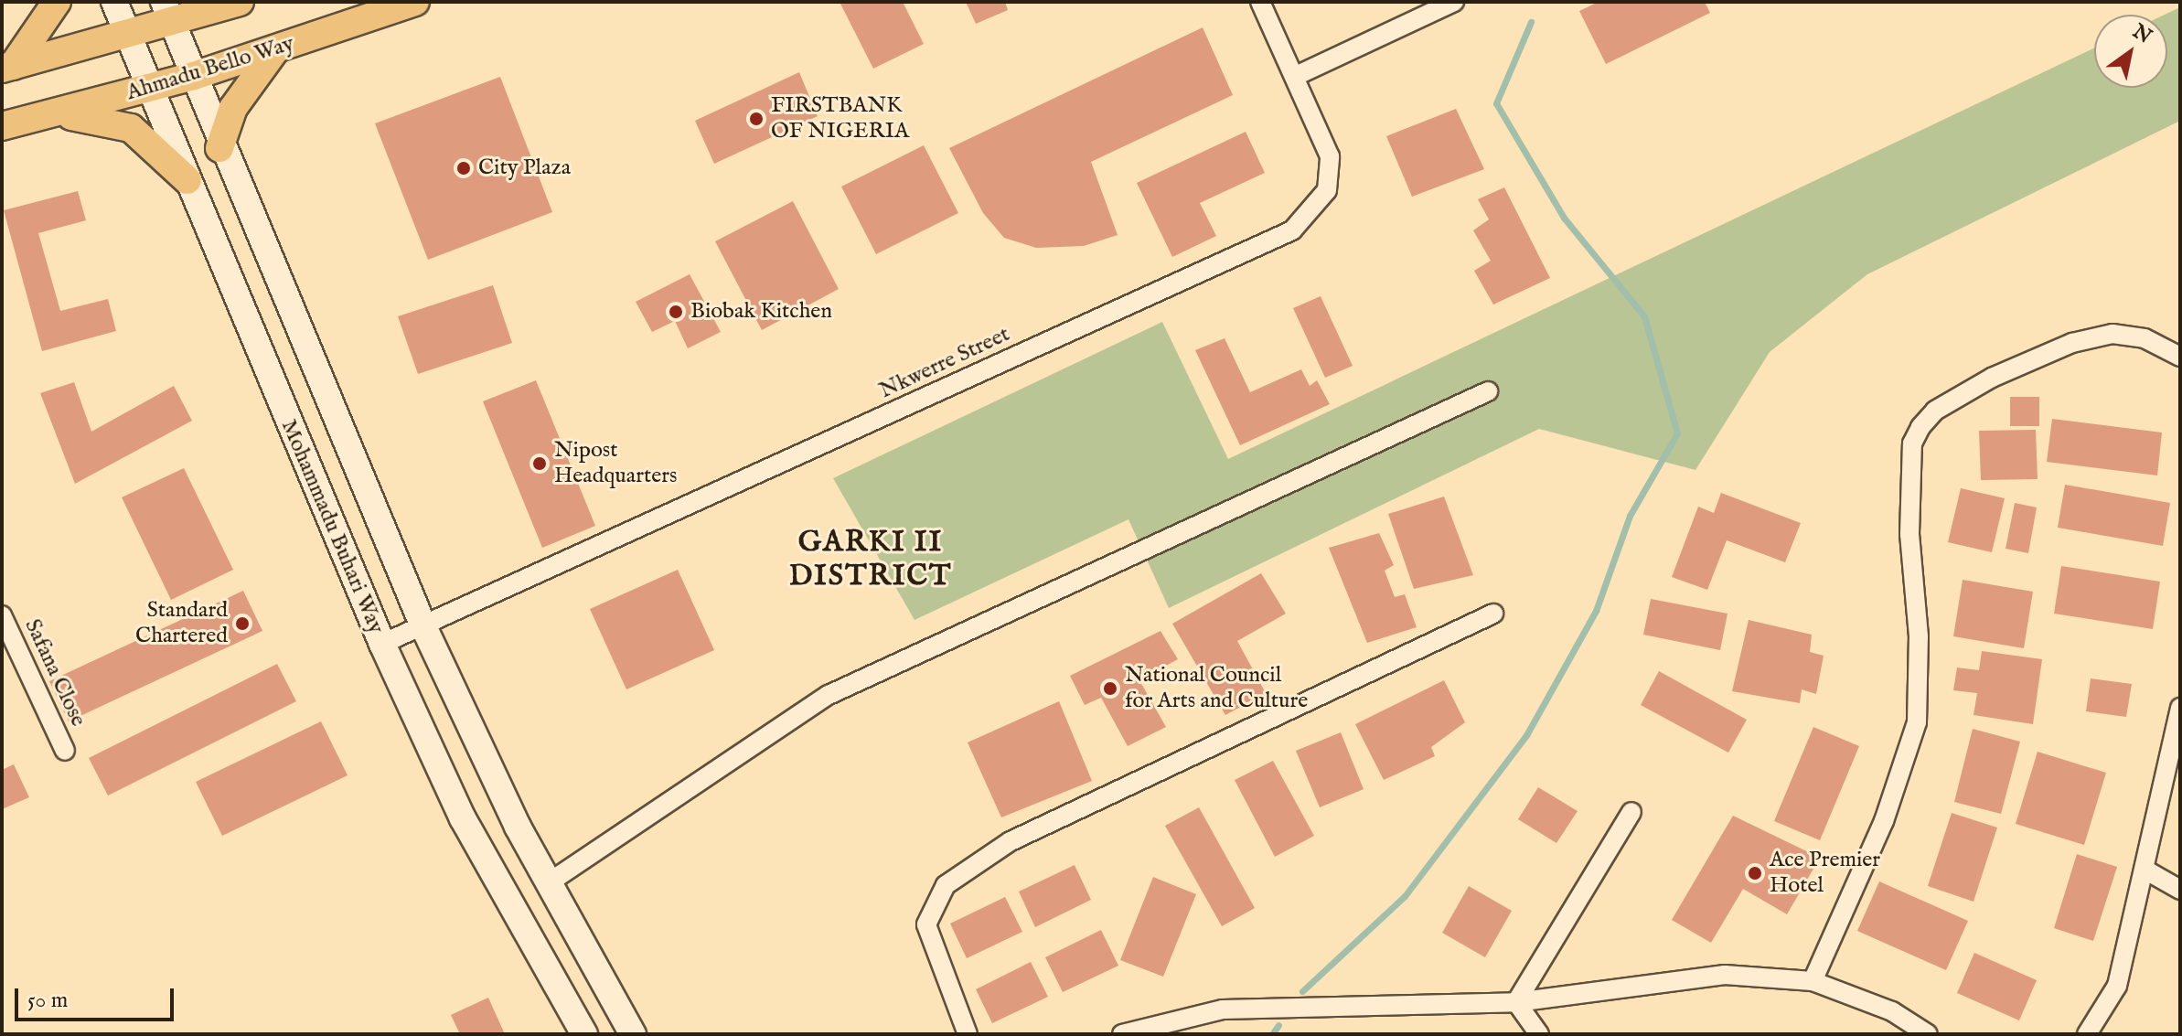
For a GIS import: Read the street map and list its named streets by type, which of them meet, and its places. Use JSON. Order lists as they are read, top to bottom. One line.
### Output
{"streets":{"main road":["Ahmadu Bello Way","Mohammadu Buhari Way"],"street":["Nkwerre Street","Safana Close"]},"crossings":[["Ahmadu Bello Way","Mohammadu Buhari Way"],["Nkwerre Street","Mohammadu Buhari Way"]],"districts":["GARKI II DISTRICT"],"places":["FIRSTBANK OF NIGERIA","City Plaza","Biobak Kitchen","Nipost Headquarters","Standard Chartered","National Council for Arts and Culture","Ace Premier Hotel"],"scale_bar":"50 m","north":"top right"}
